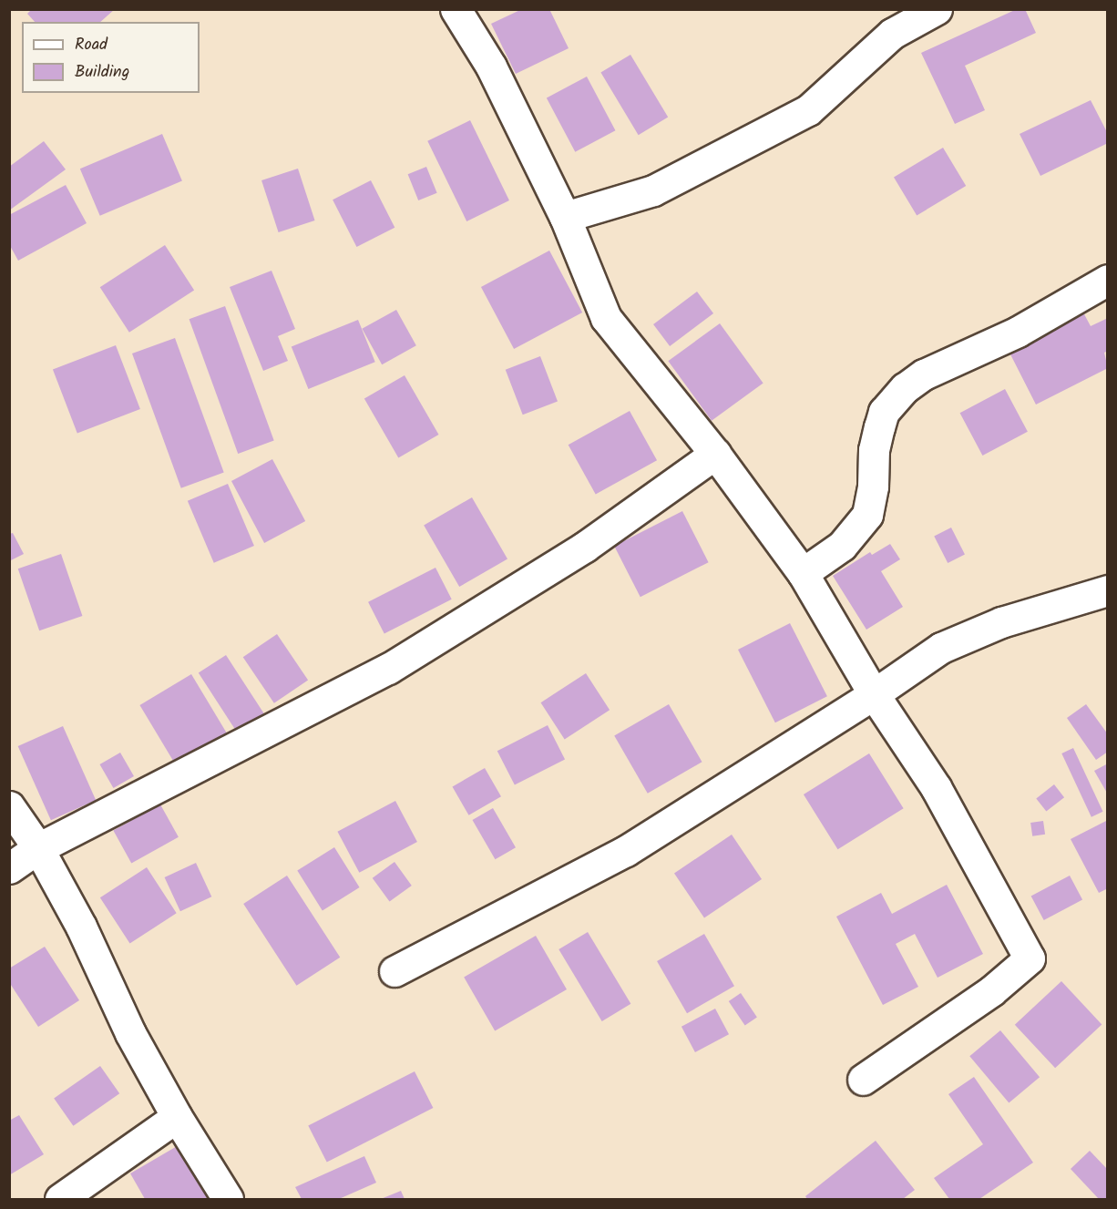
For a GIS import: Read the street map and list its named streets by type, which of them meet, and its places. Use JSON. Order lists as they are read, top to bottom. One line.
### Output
{"legend":["Road","Building"]}
